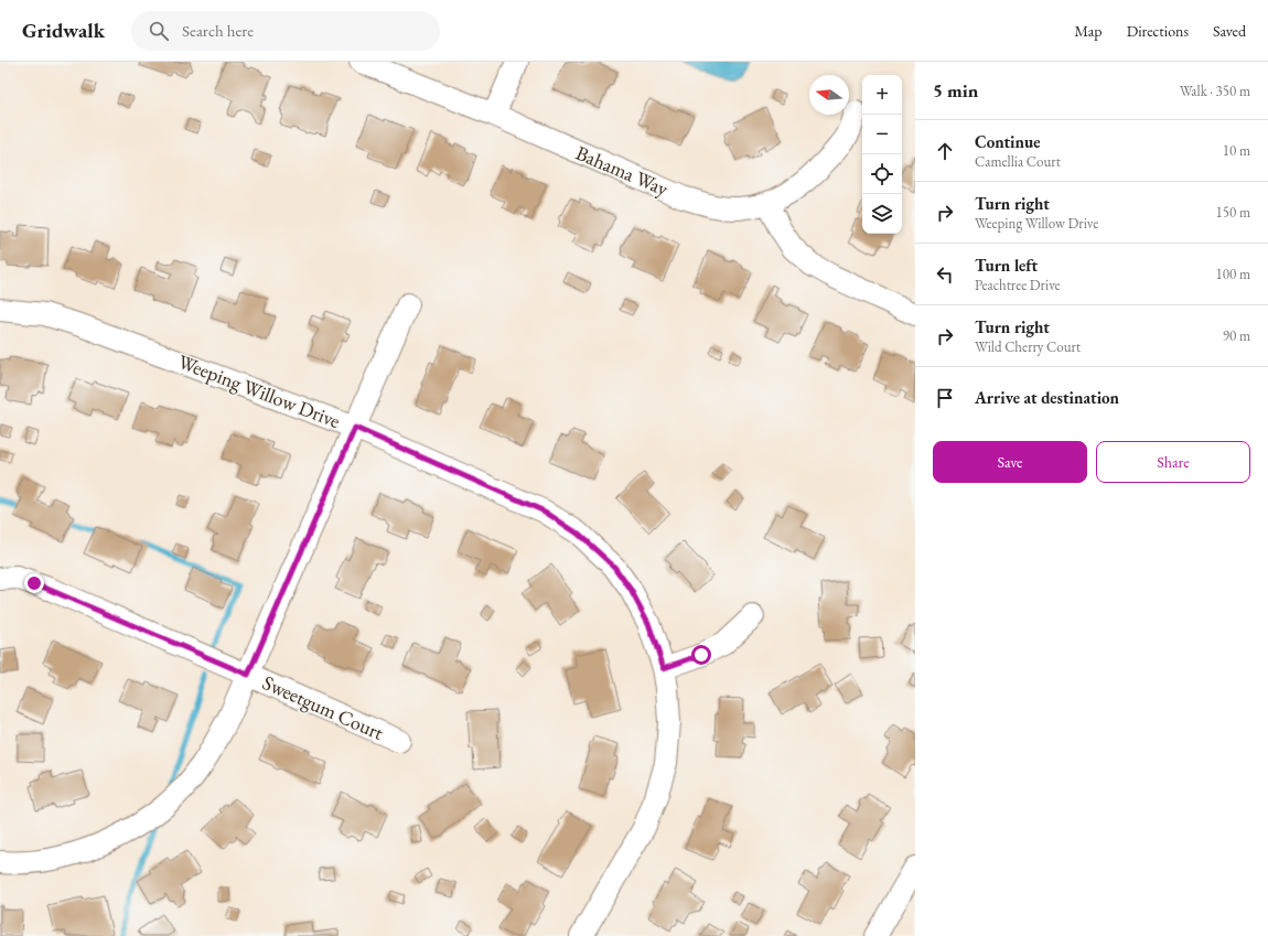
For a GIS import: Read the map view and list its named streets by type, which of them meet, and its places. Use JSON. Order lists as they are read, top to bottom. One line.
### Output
{"streets":{"street":["Bahama Way","Weeping Willow Drive","Sweetgum Court"]},"north":"left","page":{"header":"Gridwalk","search":"Search here","nav":["Map","Directions","Saved"],"heading":["5 min","Walk · 350 m"],"map_buttons":["+","−"],"list":[["Continue","Camellia Court","10 m"],["Turn right","Weeping Willow Drive","150 m"],["Turn left","Peachtree Drive","100 m"],["Turn right","Wild Cherry Court","90 m"],"Arrive at destination"],"buttons":["Save","Share"]}}
